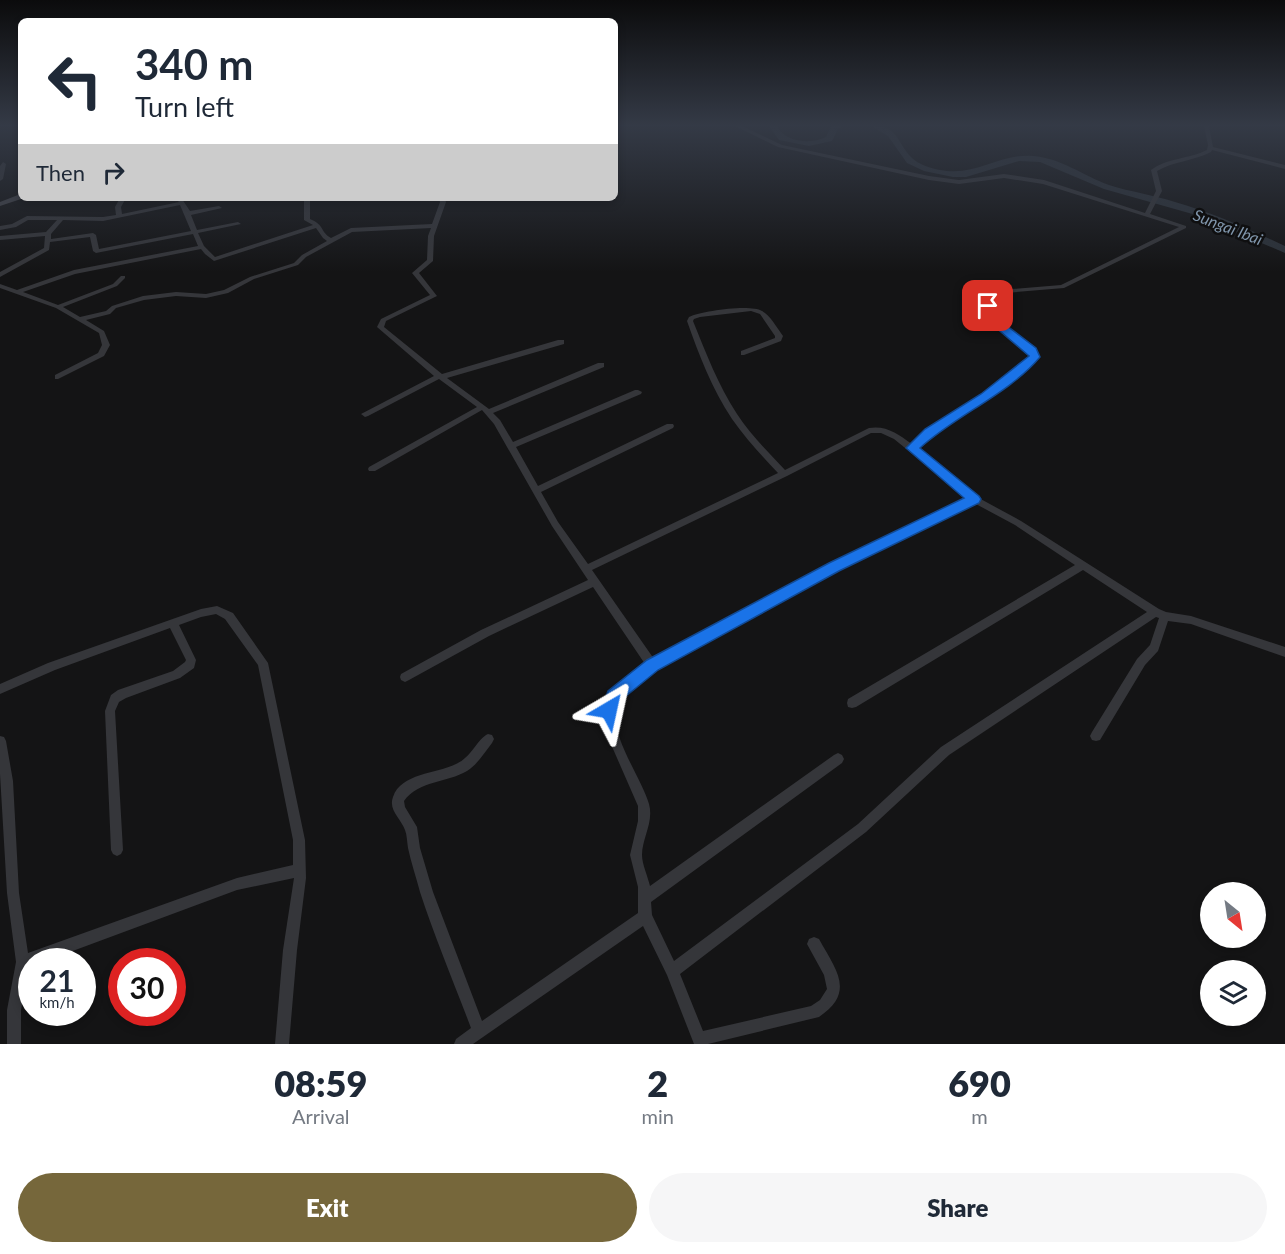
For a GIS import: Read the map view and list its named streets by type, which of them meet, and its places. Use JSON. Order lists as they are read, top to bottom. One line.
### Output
{"water":["Sungai Ibai"],"north":"bottom right","page":{"turn":["340 m","Turn left"],"then":"Then","speed":"21 km/h","limit":"30","eta":["08:59","Arrival","2","min","690","m"],"buttons":["Exit","Share"]}}
